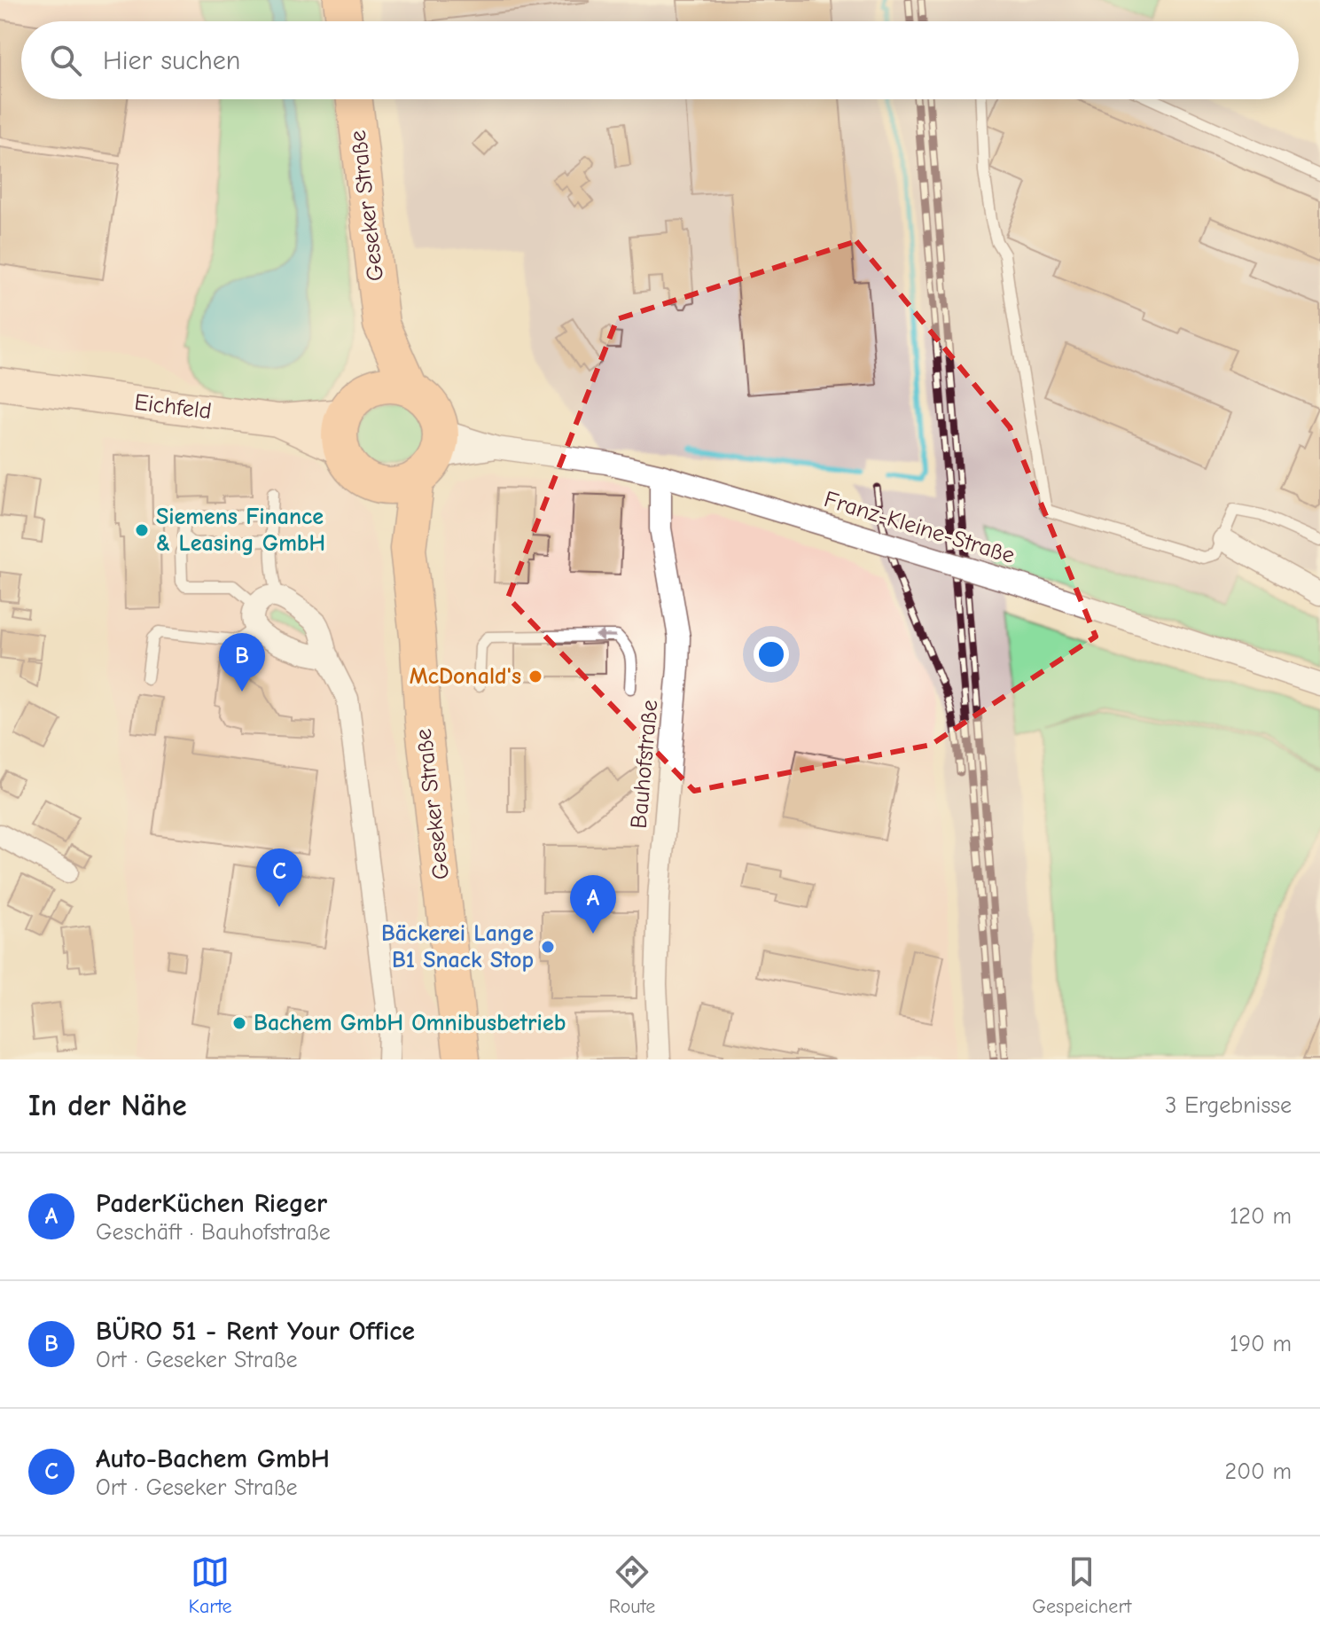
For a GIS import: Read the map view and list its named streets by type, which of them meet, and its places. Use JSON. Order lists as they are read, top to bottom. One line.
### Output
{"streets":{"main road":["Geseker Straße","Eichfeld"],"street":["Franz-Kleine-Straße","Bauhofstraße"]},"crossings":[["Geseker Straße","Eichfeld"],["Geseker Straße","Franz-Kleine-Straße"],["Eichfeld","Franz-Kleine-Straße"],["Franz-Kleine-Straße","Bauhofstraße"]],"places":["Siemens Finance & Leasing GmbH","McDonald's","Bäckerei Lange B1 Snack Stop","Bachem GmbH Omnibusbetrieb"],"page":{"search":"Hier suchen","pins":["B","C","A"],"heading":["In der Nähe","3 Ergebnisse"],"list":[{"mark":"A","name":"PaderKüchen Rieger","note":"Geschäft · Bauhofstraße","value":"120 m"},{"mark":"B","name":"BÜRO 51 - Rent Your Office","note":"Ort · Geseker Straße","value":"190 m"},{"mark":"C","name":"Auto-Bachem GmbH","note":"Ort · Geseker Straße","value":"200 m"}],"nav":["Karte","Route","Gespeichert"]}}
